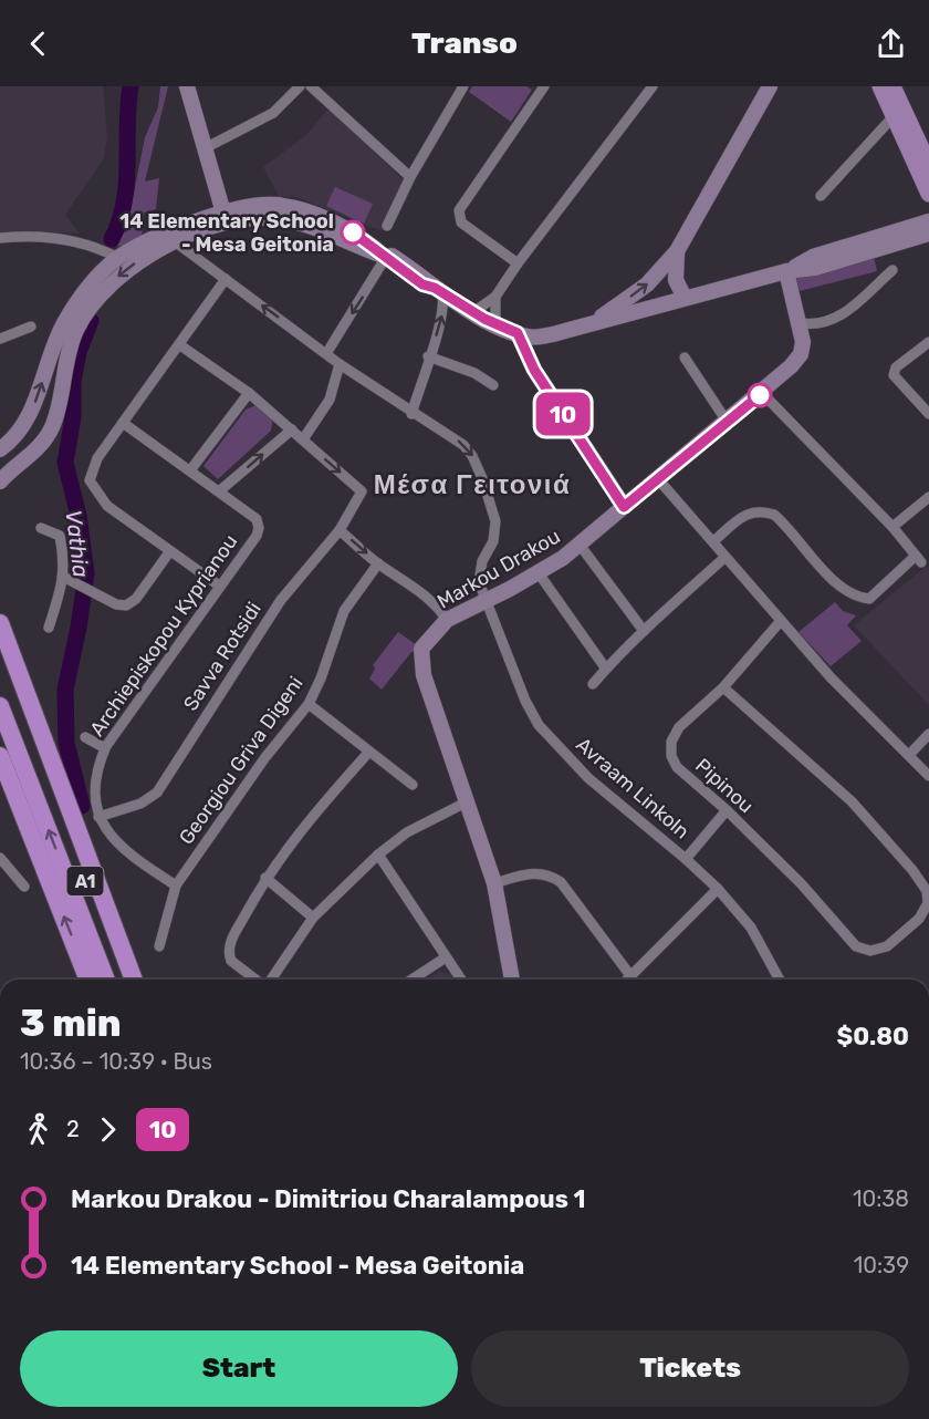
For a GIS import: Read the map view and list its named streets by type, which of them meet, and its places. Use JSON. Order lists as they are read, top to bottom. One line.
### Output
{"streets":{"highway":["A1"],"street":["Markou Drakou","Archiepiskopou Kyprianou","Savva Rotsidi","Georgiou Griva Digeni","Pipinou","Avraam Linkoln"]},"crossings":[["Markou Drakou","Avraam Linkoln"],["Archiepiskopou Kyprianou","Savva Rotsidi"]],"districts":["Μέσα Γειτονιά"],"water":["Vathia"],"places":["14 Elementary School - Mesa Geitonia"],"lines":["bus line 10"],"page":{"header":"Transo","on_map":"10","heading":["3 min","10:36 – 10:39 · Bus","$0.80"],"legs":["2","10"],"list":[{"name":"Markou Drakou - Dimitriou Charalampous 1","value":"10:38"},{"name":"14 Elementary School - Mesa Geitonia","value":"10:39"}],"buttons":["Start","Tickets"]}}
